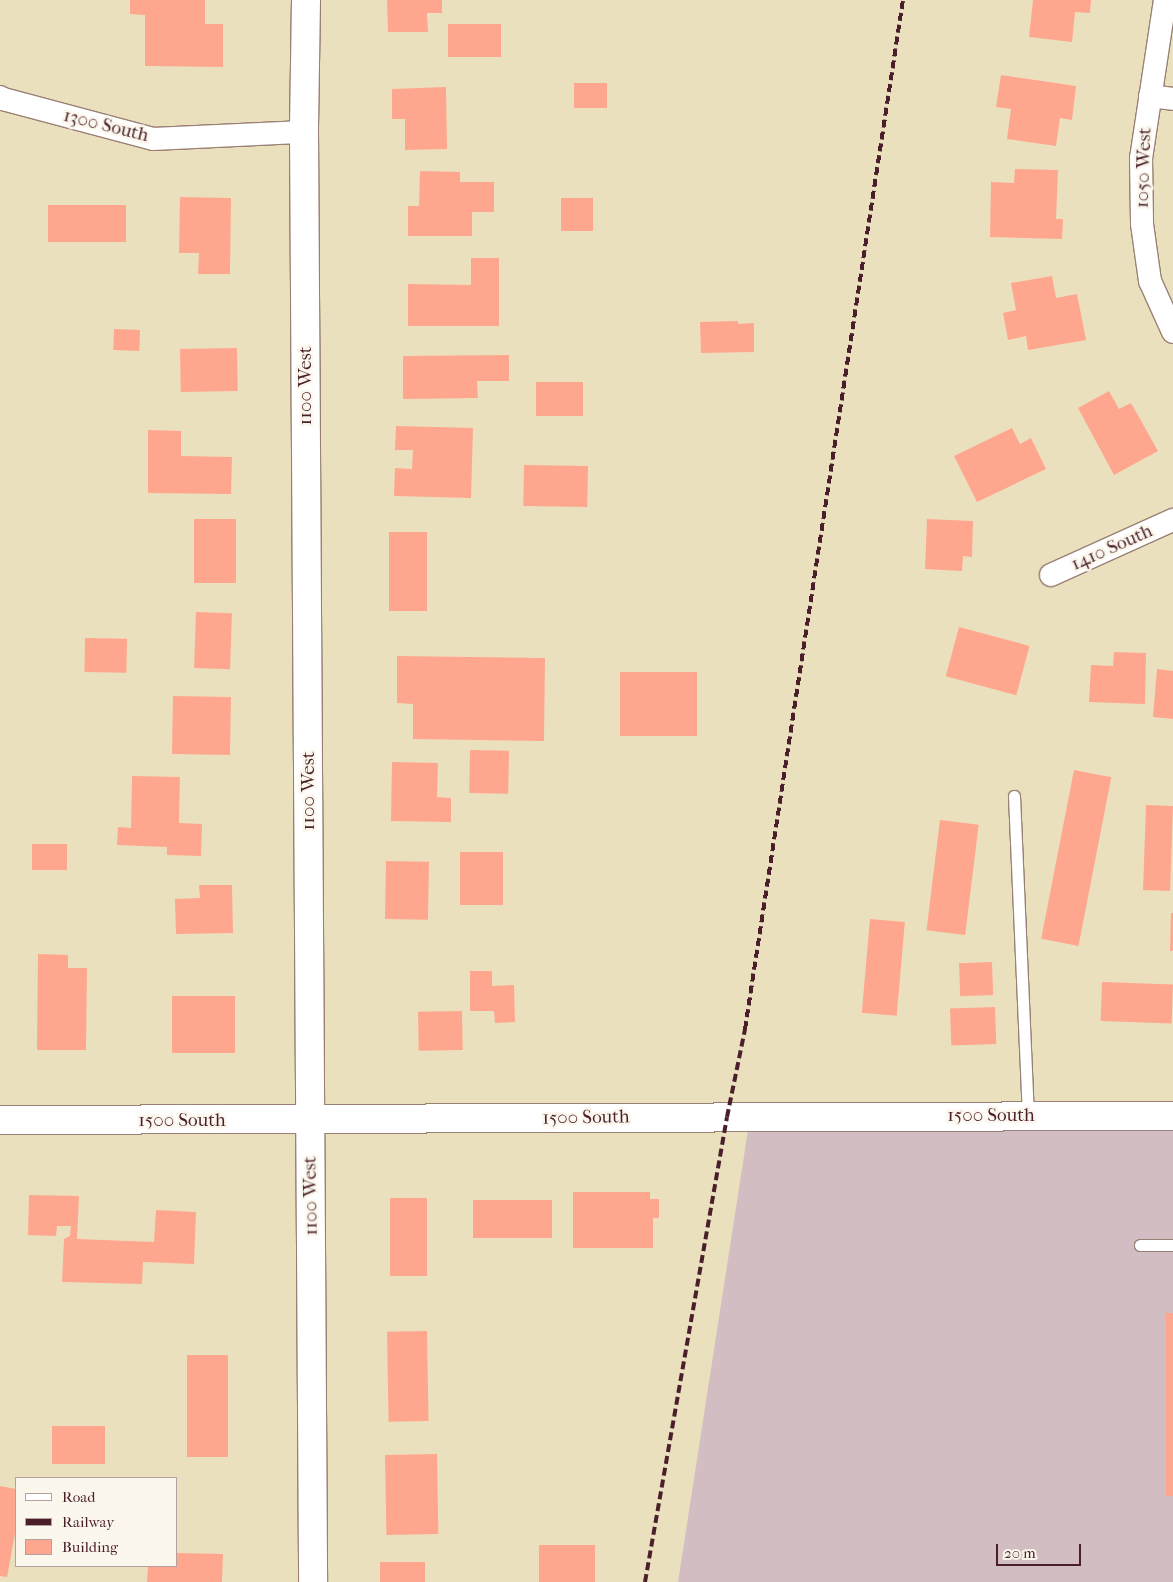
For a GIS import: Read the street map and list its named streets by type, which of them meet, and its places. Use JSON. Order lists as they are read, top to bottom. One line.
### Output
{"streets":{"street":["1300 South","1050 West","1100 West","1410 South","1500 South"]},"crossings":[["1300 South","1100 West"],["1100 West","1500 South"]],"legend":["Road","Railway","Building"],"scale_bar":"20 m"}
